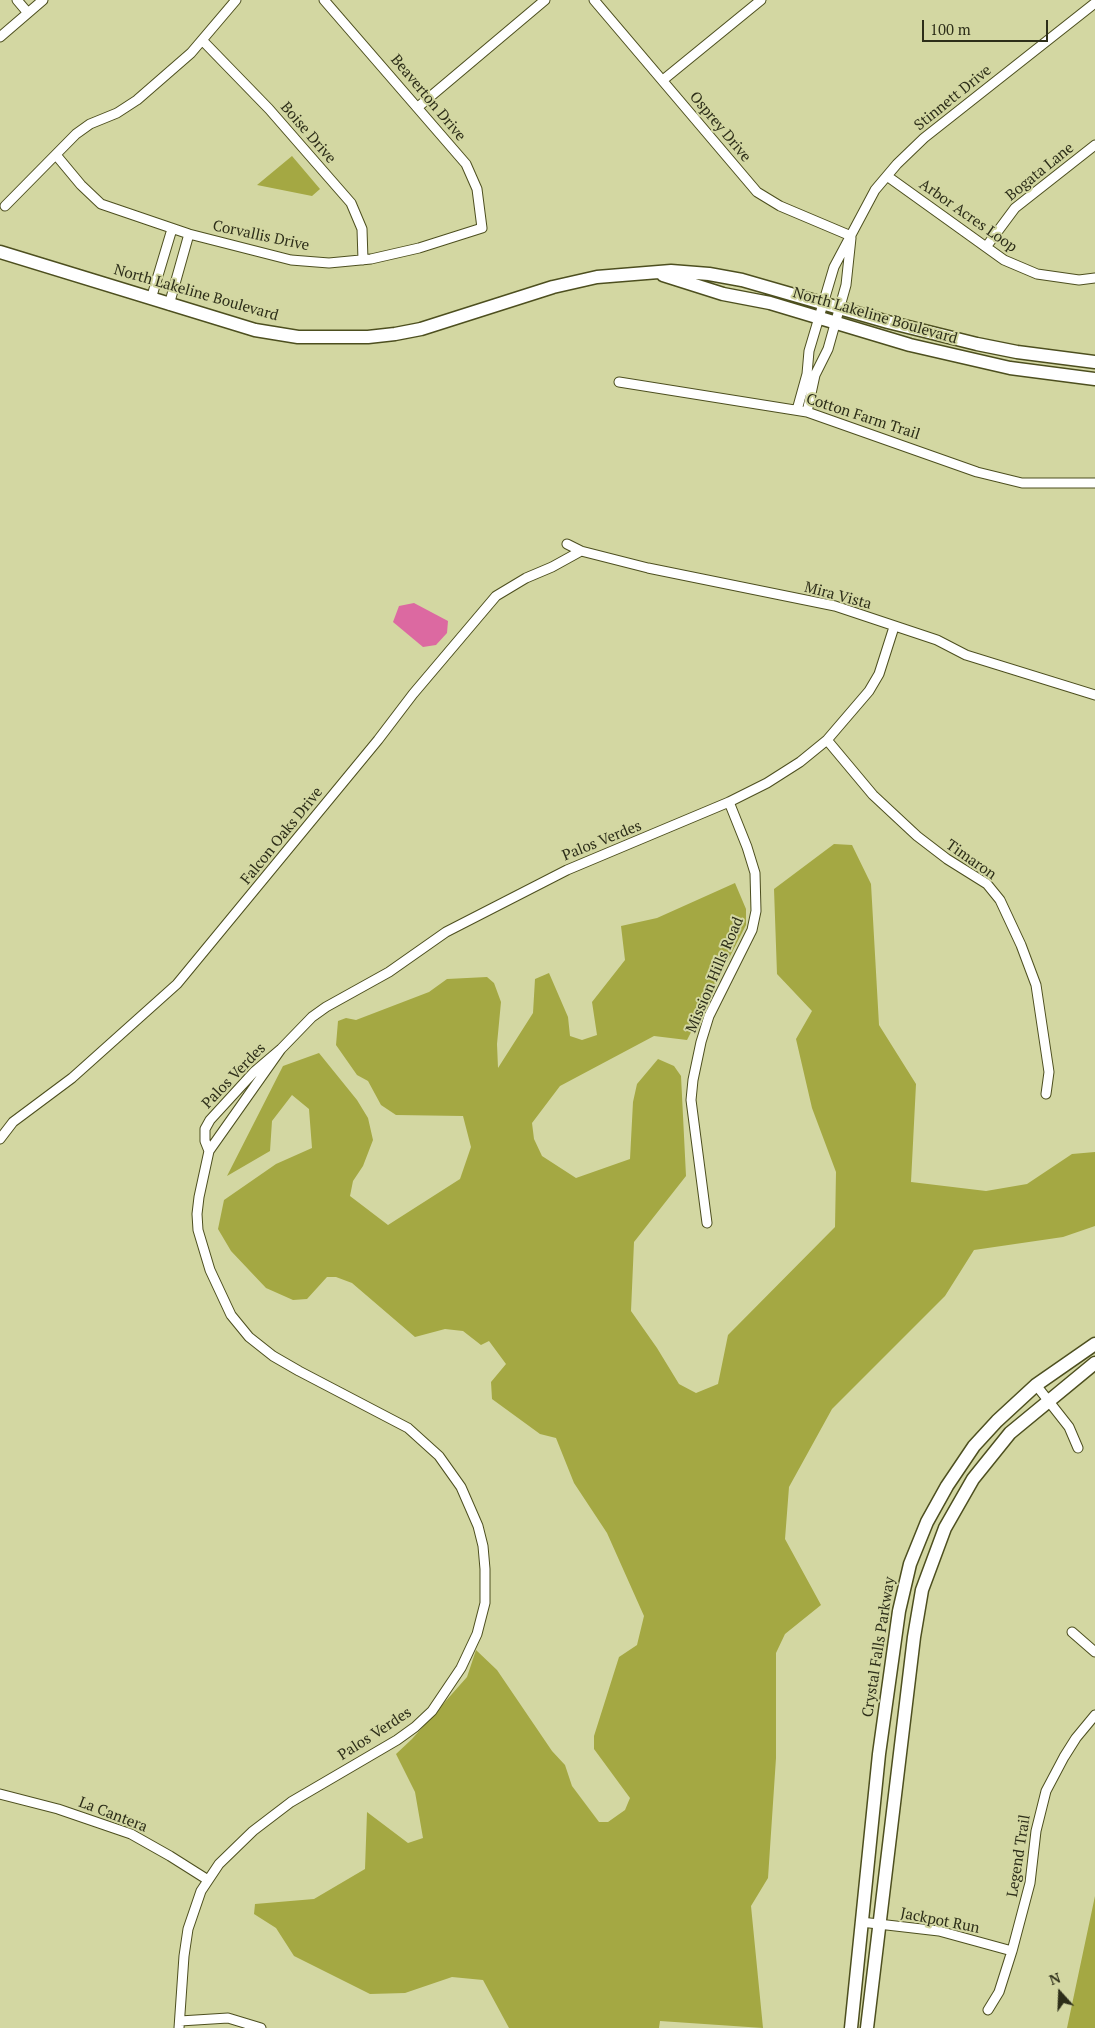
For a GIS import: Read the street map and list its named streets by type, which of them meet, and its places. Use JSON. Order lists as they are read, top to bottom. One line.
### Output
{"streets":{"street":["Beaverton Drive","Stinnett Drive","Osprey Drive","Boise Drive","Bogata Lane","Arbor Acres Loop","Corvallis Drive","North Lakeline Boulevard","Cotton Farm Trail","Mira Vista","Falcon Oaks Drive","Palos Verdes","Timaron","Mission Hills Road","Crystal Falls Parkway","La Cantera","Legend Trail","Jackpot Run"]},"crossings":[["Beaverton Drive","Corvallis Drive"],["Stinnett Drive","Osprey Drive"],["Stinnett Drive","Arbor Acres Loop"],["Stinnett Drive","North Lakeline Boulevard"],["Stinnett Drive","Cotton Farm Trail"],["Boise Drive","Corvallis Drive"],["Bogata Lane","Arbor Acres Loop"],["Mira Vista","Falcon Oaks Drive"],["Mira Vista","Palos Verdes"],["Palos Verdes","Timaron"],["Palos Verdes","Mission Hills Road"],["Palos Verdes","La Cantera"],["Crystal Falls Parkway","Jackpot Run"],["Legend Trail","Jackpot Run"]],"scale_bar":"100 m","north":"top"}
